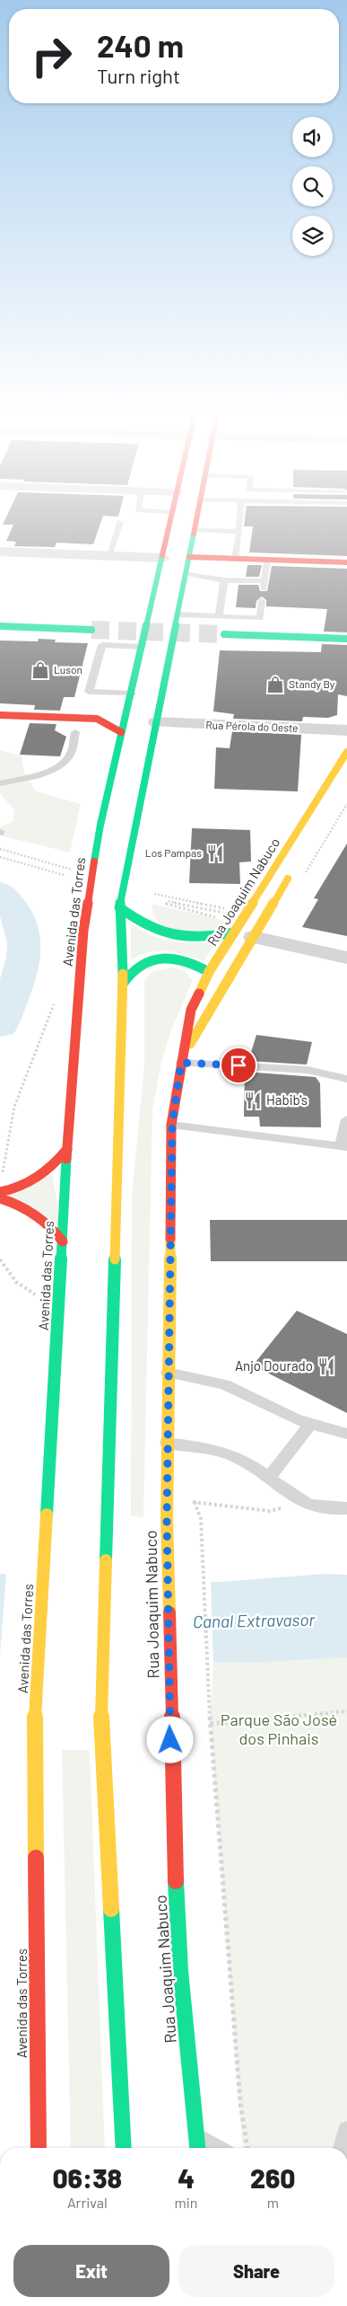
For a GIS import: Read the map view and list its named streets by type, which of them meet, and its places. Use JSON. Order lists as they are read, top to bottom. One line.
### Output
{"streets":{"main road":["Rua Joaquim Nabuco","Avenida das Torres"],"street":["Rua Pérola do Oeste"]},"water":["Canal Extravasor"],"parks":["Parque São José dos Pinhais"],"places":{"shop":["Luson","Standy By"],"restaurant":["Los Pampas","Habib's","Anjo Dourado"]},"page":{"turn":["240 m","Turn right"],"eta":["06:38","Arrival","4","min","260","m"],"buttons":["Exit","Share"]}}
